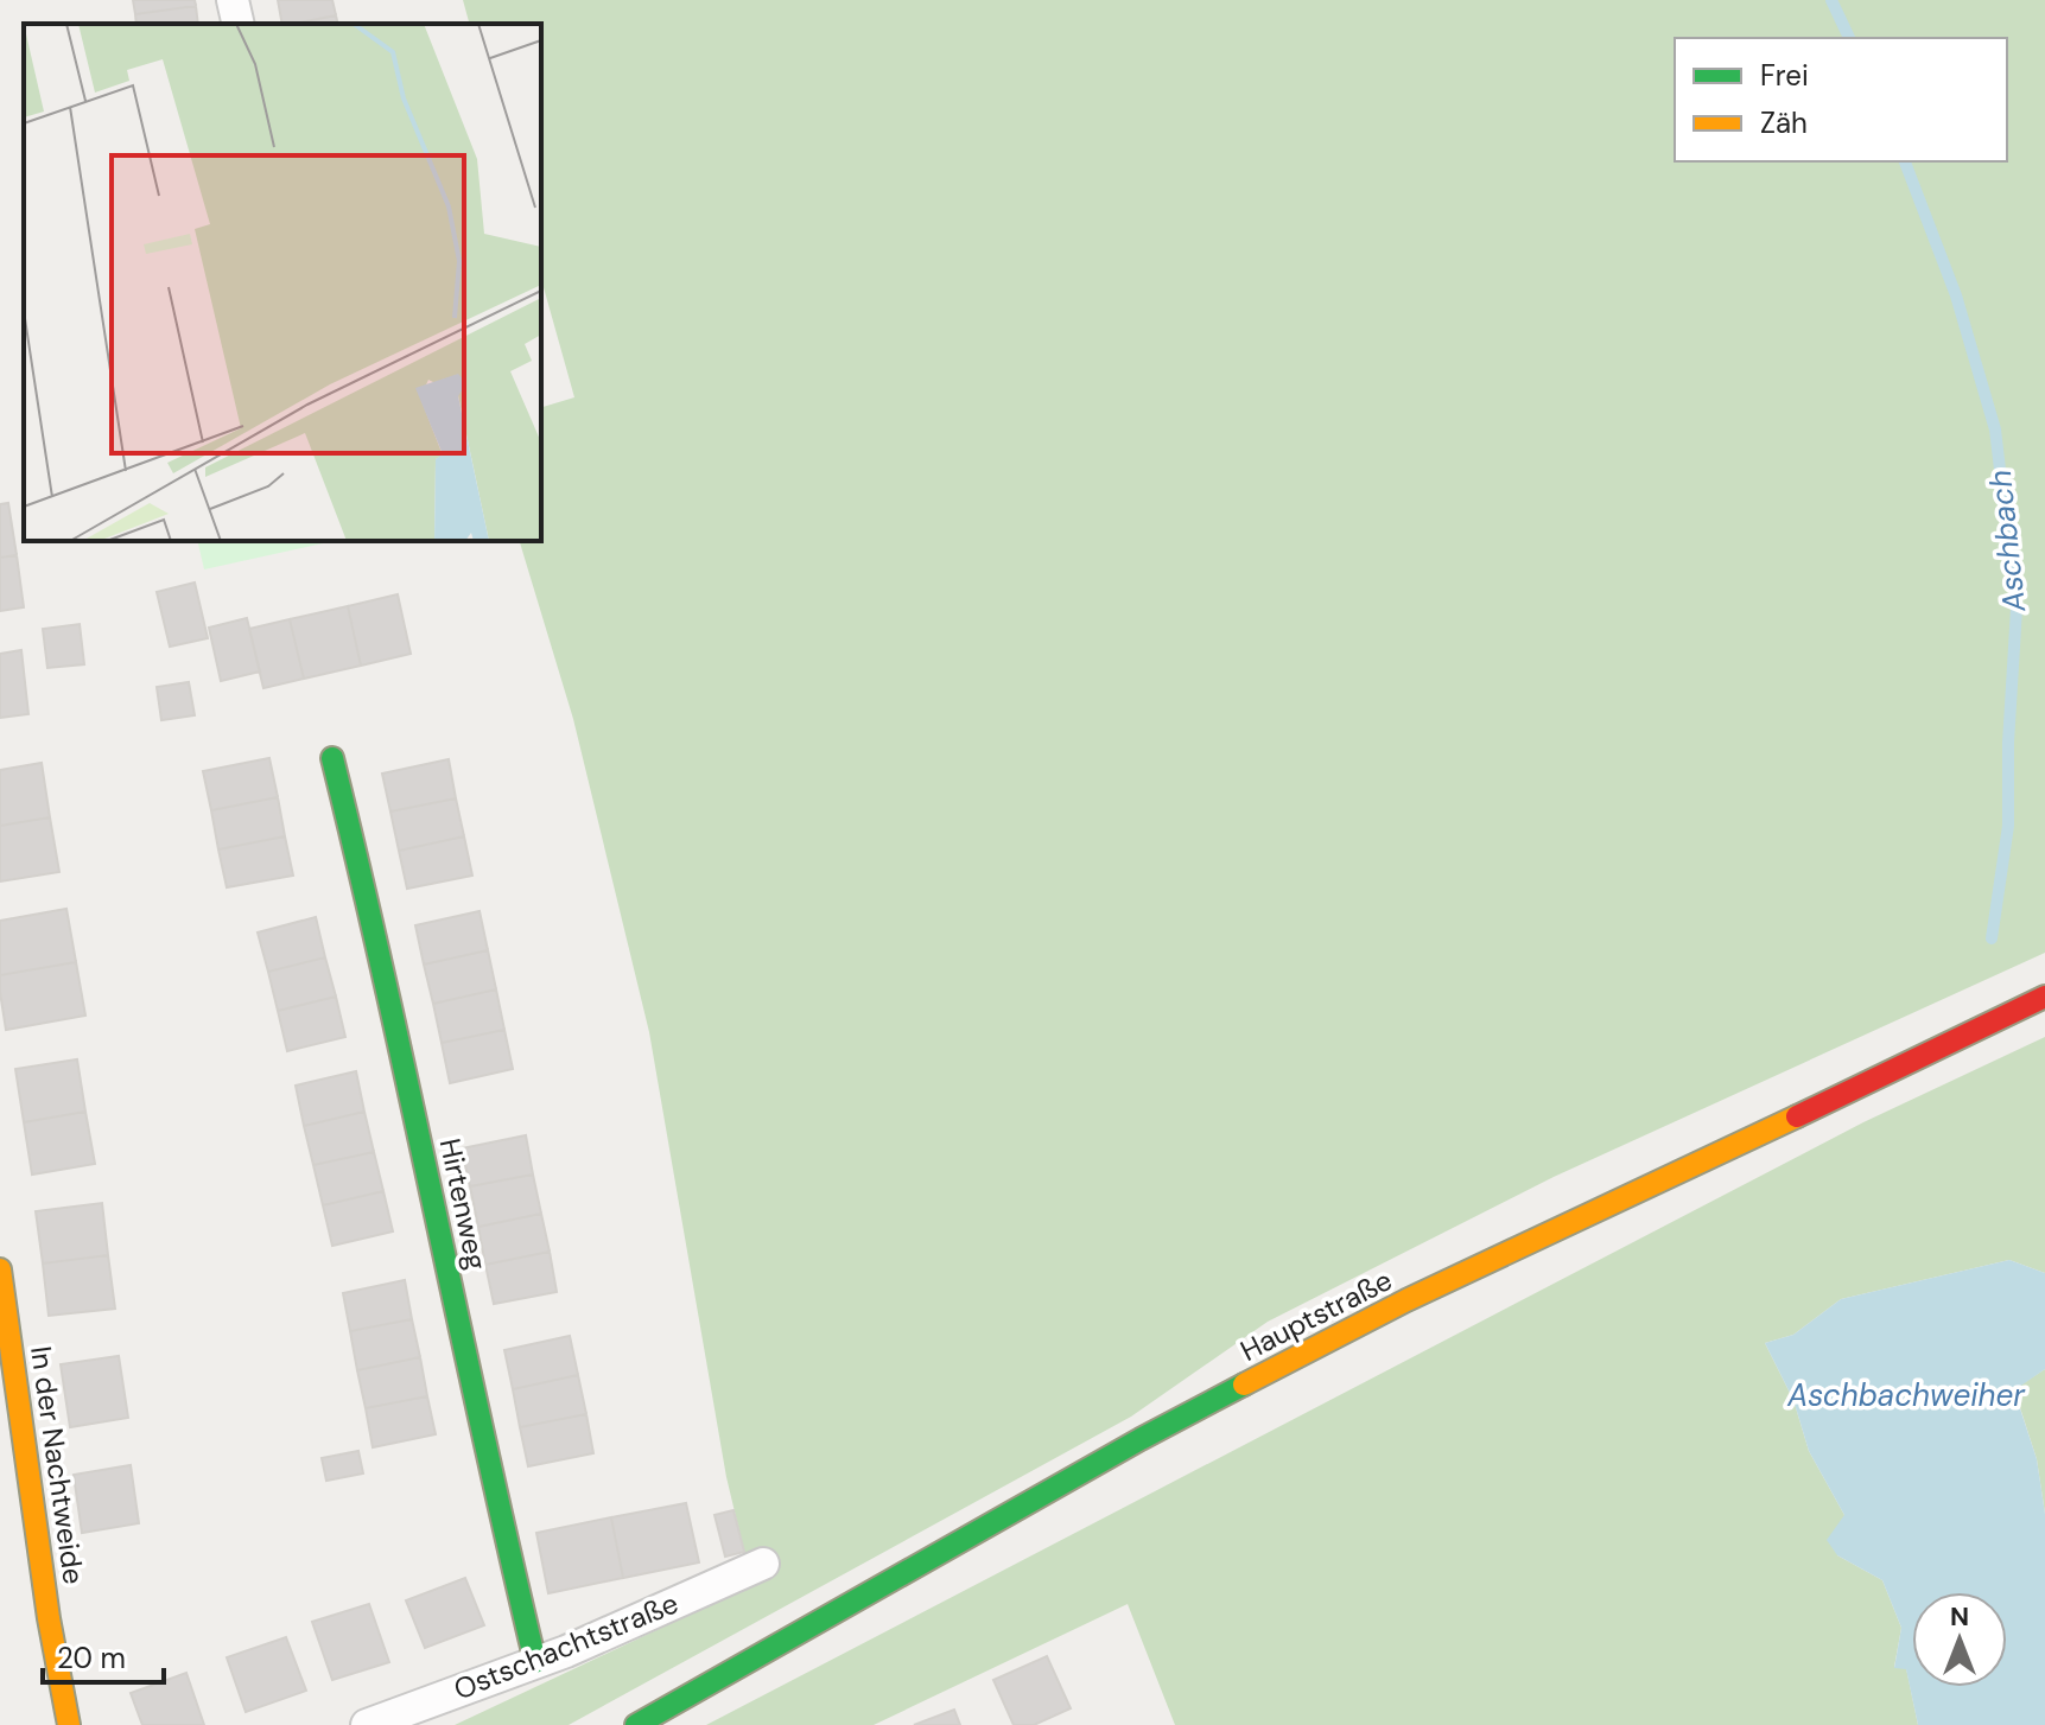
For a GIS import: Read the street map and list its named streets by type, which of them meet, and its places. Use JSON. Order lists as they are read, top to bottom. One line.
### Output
{"streets":{"main road":["Hirtenweg","Hauptstraße","In der Nachtweide"],"street":["Ostschachtstraße"]},"crossings":[["Hirtenweg","Ostschachtstraße"]],"water":["Aschbach","Aschbachweiher"],"legend":["Frei","Zäh"],"scale_bar":"20 m","north":"top"}
